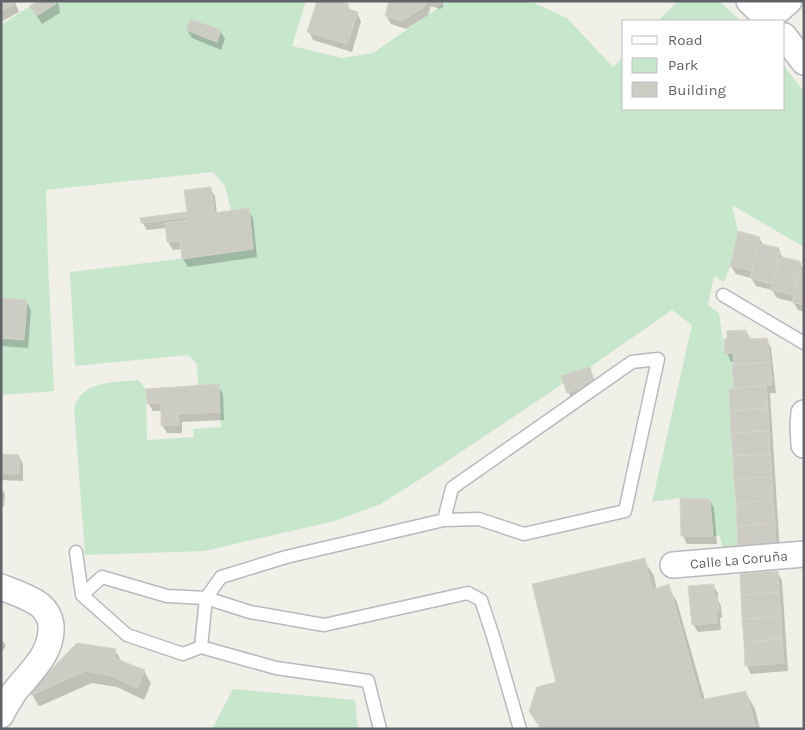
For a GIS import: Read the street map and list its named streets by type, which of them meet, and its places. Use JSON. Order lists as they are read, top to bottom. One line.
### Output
{"streets":{"street":["Calle La Coruña"]},"legend":["Road","Park","Building"]}
